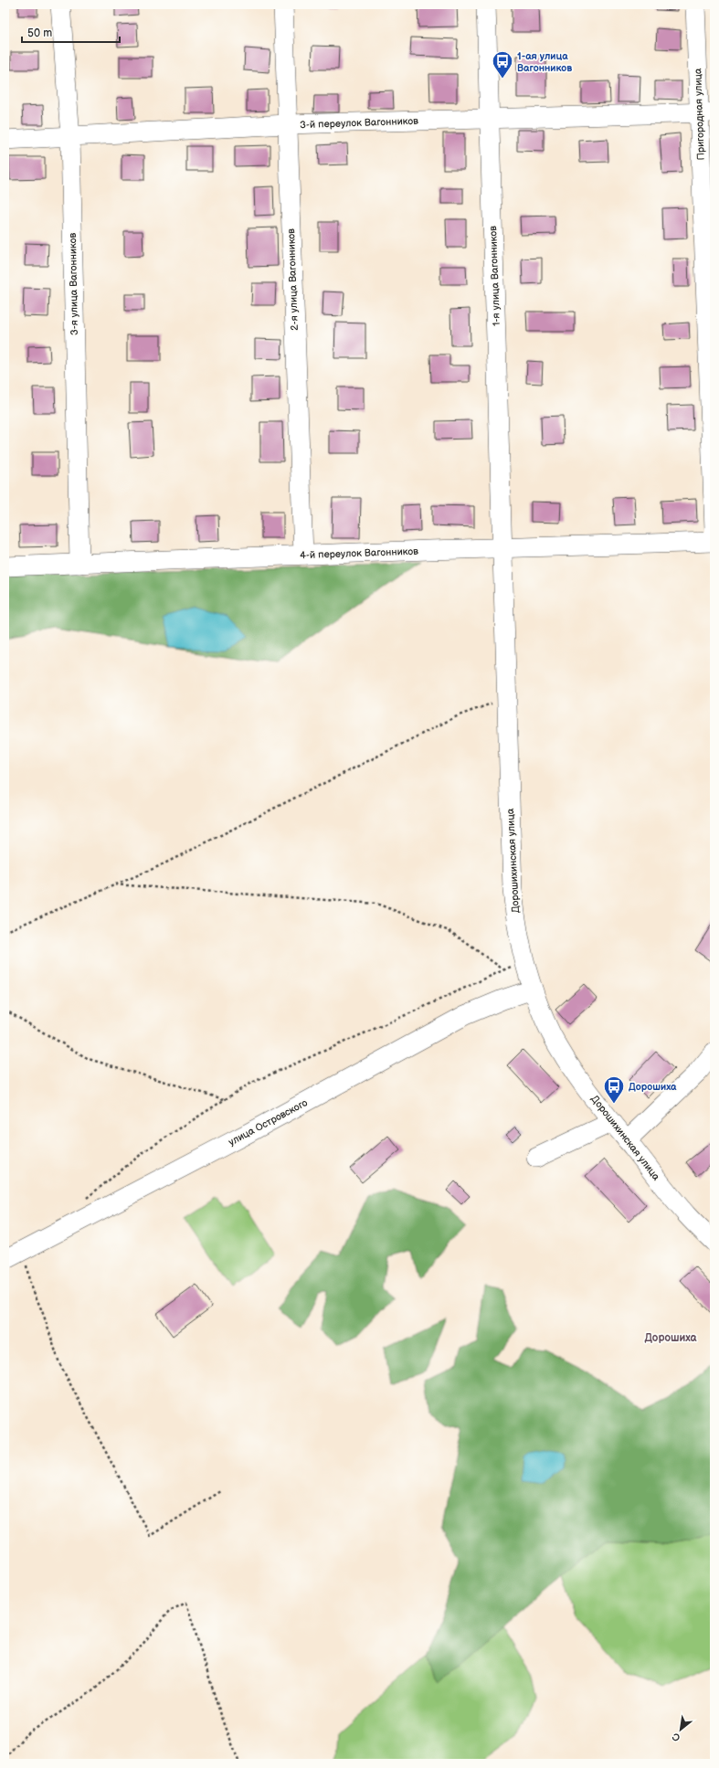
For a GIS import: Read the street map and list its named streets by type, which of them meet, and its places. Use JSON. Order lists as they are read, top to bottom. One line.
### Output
{"streets":{"street":["Пригородная улица","3-й переулок Вагонников","1-я улица Вагонников","2-я улица Вагонников","3-я улица Вагонников","4-й переулок Вагонников","Дорошихинская улица","улица Островского"]},"crossings":[["Пригородная улица","3-й переулок Вагонников"],["3-й переулок Вагонников","1-я улица Вагонников"],["3-й переулок Вагонников","2-я улица Вагонников"],["3-й переулок Вагонников","3-я улица Вагонников"],["1-я улица Вагонников","4-й переулок Вагонников"],["1-я улица Вагонников","Дорошихинская улица"],["2-я улица Вагонников","4-й переулок Вагонников"],["3-я улица Вагонников","4-й переулок Вагонников"],["4-й переулок Вагонников","Дорошихинская улица"],["Дорошихинская улица","улица Островского"]],"districts":["Дорошиха"],"places":{"bus stop":["1-ая улица Вагонников","Дорошиха"]},"scale_bar":"50 m","north":"bottom left"}
